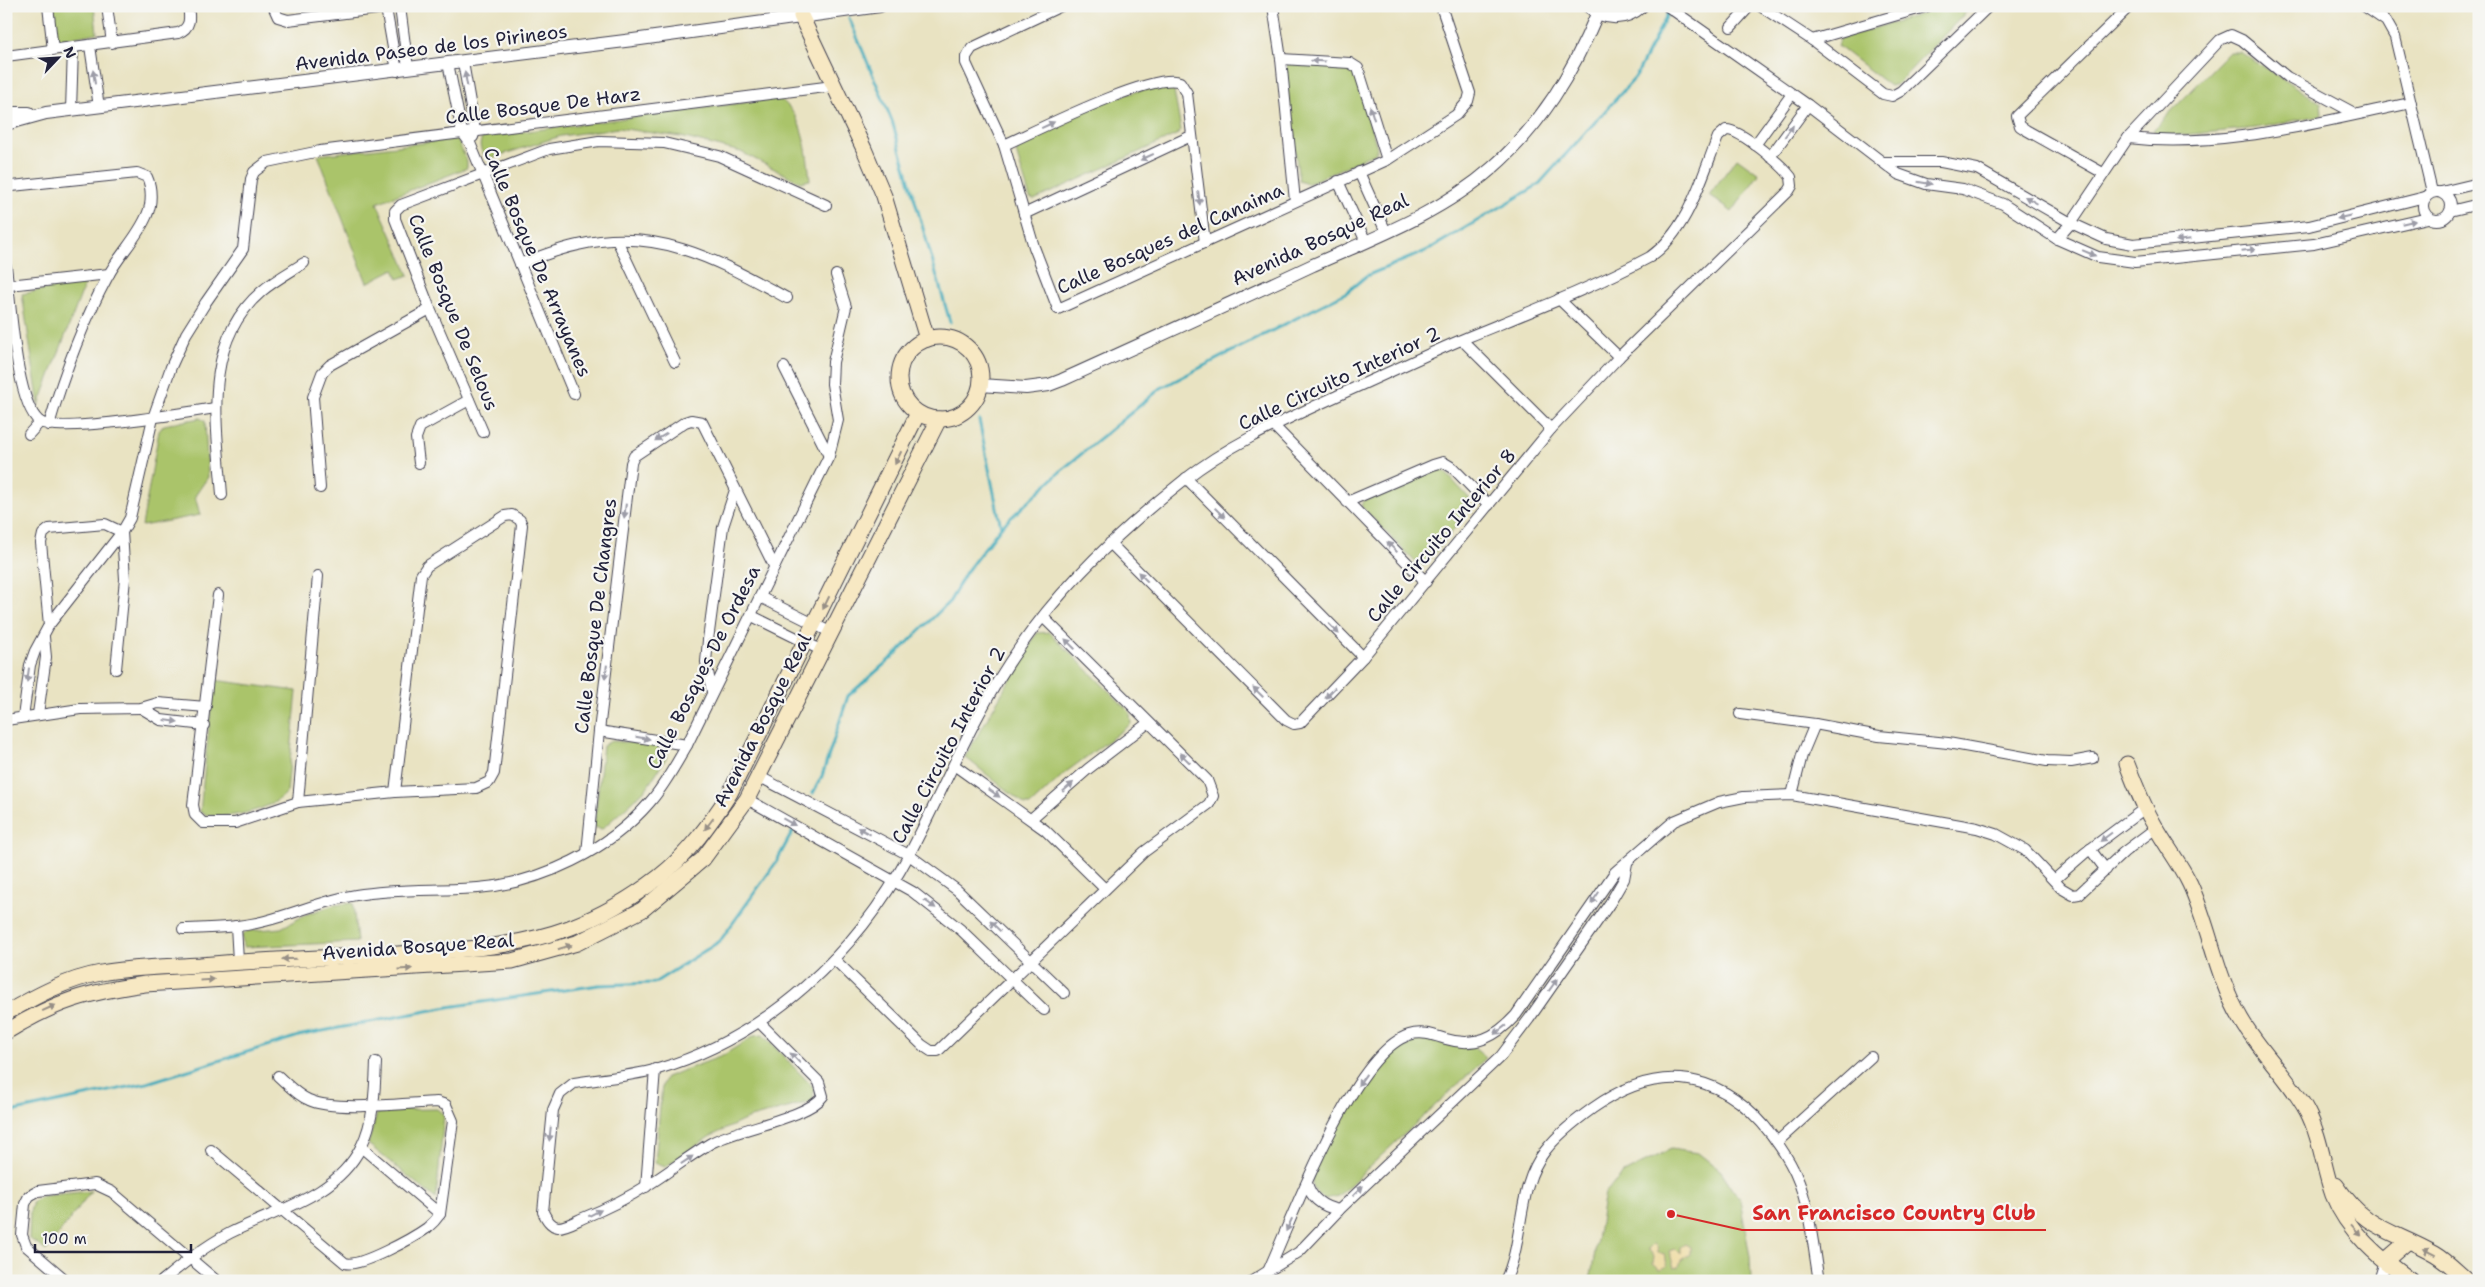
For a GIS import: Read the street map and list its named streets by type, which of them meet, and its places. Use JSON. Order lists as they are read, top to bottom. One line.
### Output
{"streets":{"main road":["Avenida Bosque Real"],"street":["Avenida Paseo de los Pirineos","Calle Bosque De Harz","Calle Bosques del Canaima","Calle Bosque De Arrayanes","Calle Bosque De Selous","Calle Circuito Interior 2","Calle Circuito Interior 8","Calle Bosque De Changres","Calle Bosques De Ordesa"]},"crossings":[["Avenida Paseo de los Pirineos","Calle Bosque De Arrayanes"],["Calle Bosque De Harz","Calle Bosque De Arrayanes"],["Calle Bosque De Arrayanes","Calle Bosque De Selous"],["Calle Circuito Interior 2","Calle Circuito Interior 8"],["Calle Bosque De Changres","Calle Bosques De Ordesa"]],"places":["San Francisco Country Club"],"scale_bar":"100 m","north":"top right"}
